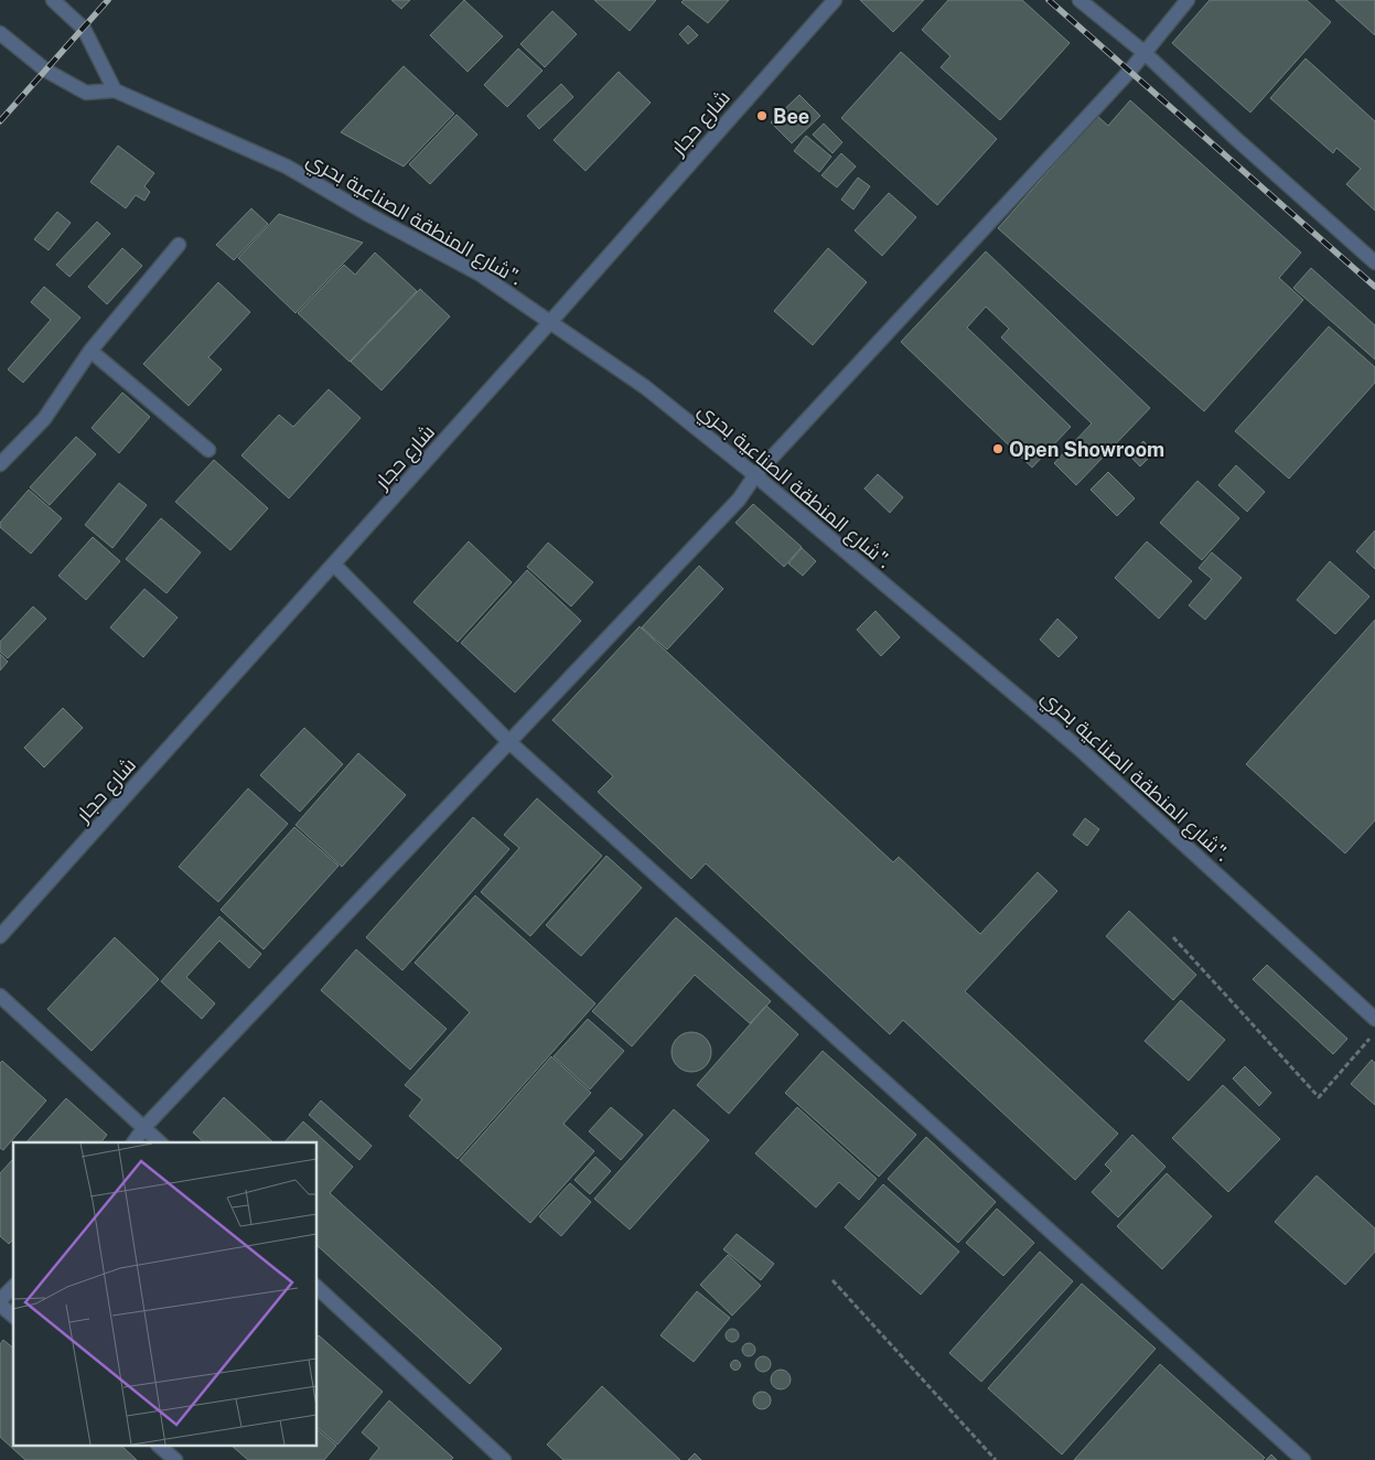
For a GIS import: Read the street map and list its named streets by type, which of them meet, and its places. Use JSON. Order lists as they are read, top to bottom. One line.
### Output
{"streets":{"street":["شارع حجار","شارع المنطقة الصناعية بحري\"."]},"crossings":[["شارع حجار","شارع المنطقة الصناعية بحري\"."]],"places":["Bee","Open Showroom"]}
